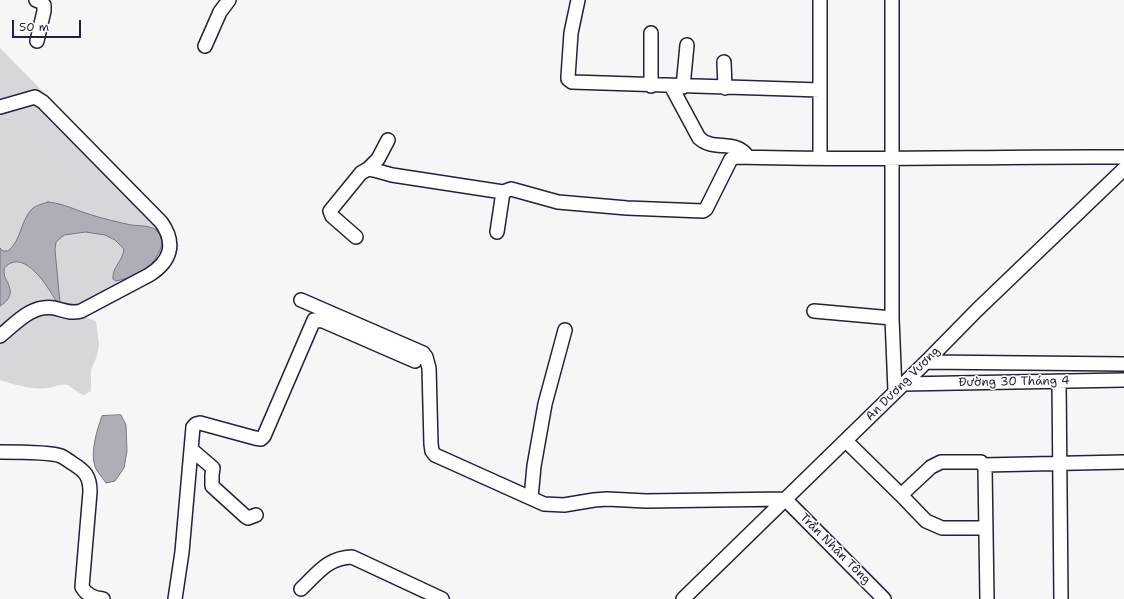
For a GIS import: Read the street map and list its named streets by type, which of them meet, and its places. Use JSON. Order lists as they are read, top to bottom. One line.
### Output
{"streets":{"street":["Đường 30 Tháng 4","An Dương Vương","Trần Nhân Tông"]},"crossings":[["Đường 30 Tháng 4","An Dương Vương"],["An Dương Vương","Trần Nhân Tông"]],"scale_bar":"50 m"}
